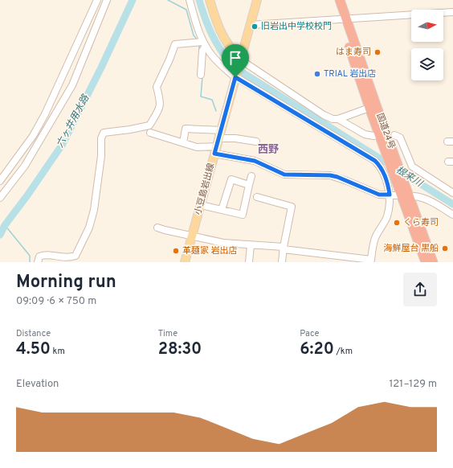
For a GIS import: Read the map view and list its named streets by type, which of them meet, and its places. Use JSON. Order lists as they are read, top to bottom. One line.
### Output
{"streets":{"highway":["国道24号"],"main road":["小豆島岩出線"]},"districts":["西野"],"water":["六ヶ井用水路","根来川"],"places":["旧岩出中学校校門","はま寿司","TRIAL 岩出店","くら寿司","海鮮屋台 黒船","革麺家 岩出店"],"north":"right","page":{"heading":["Morning run","09:09 · 6 × 750 m"],"stats":[["Distance","4.50 km"],["Time","28:30"],["Pace","6:20 /km"]],"chart":["Elevation","121–129 m"]}}
